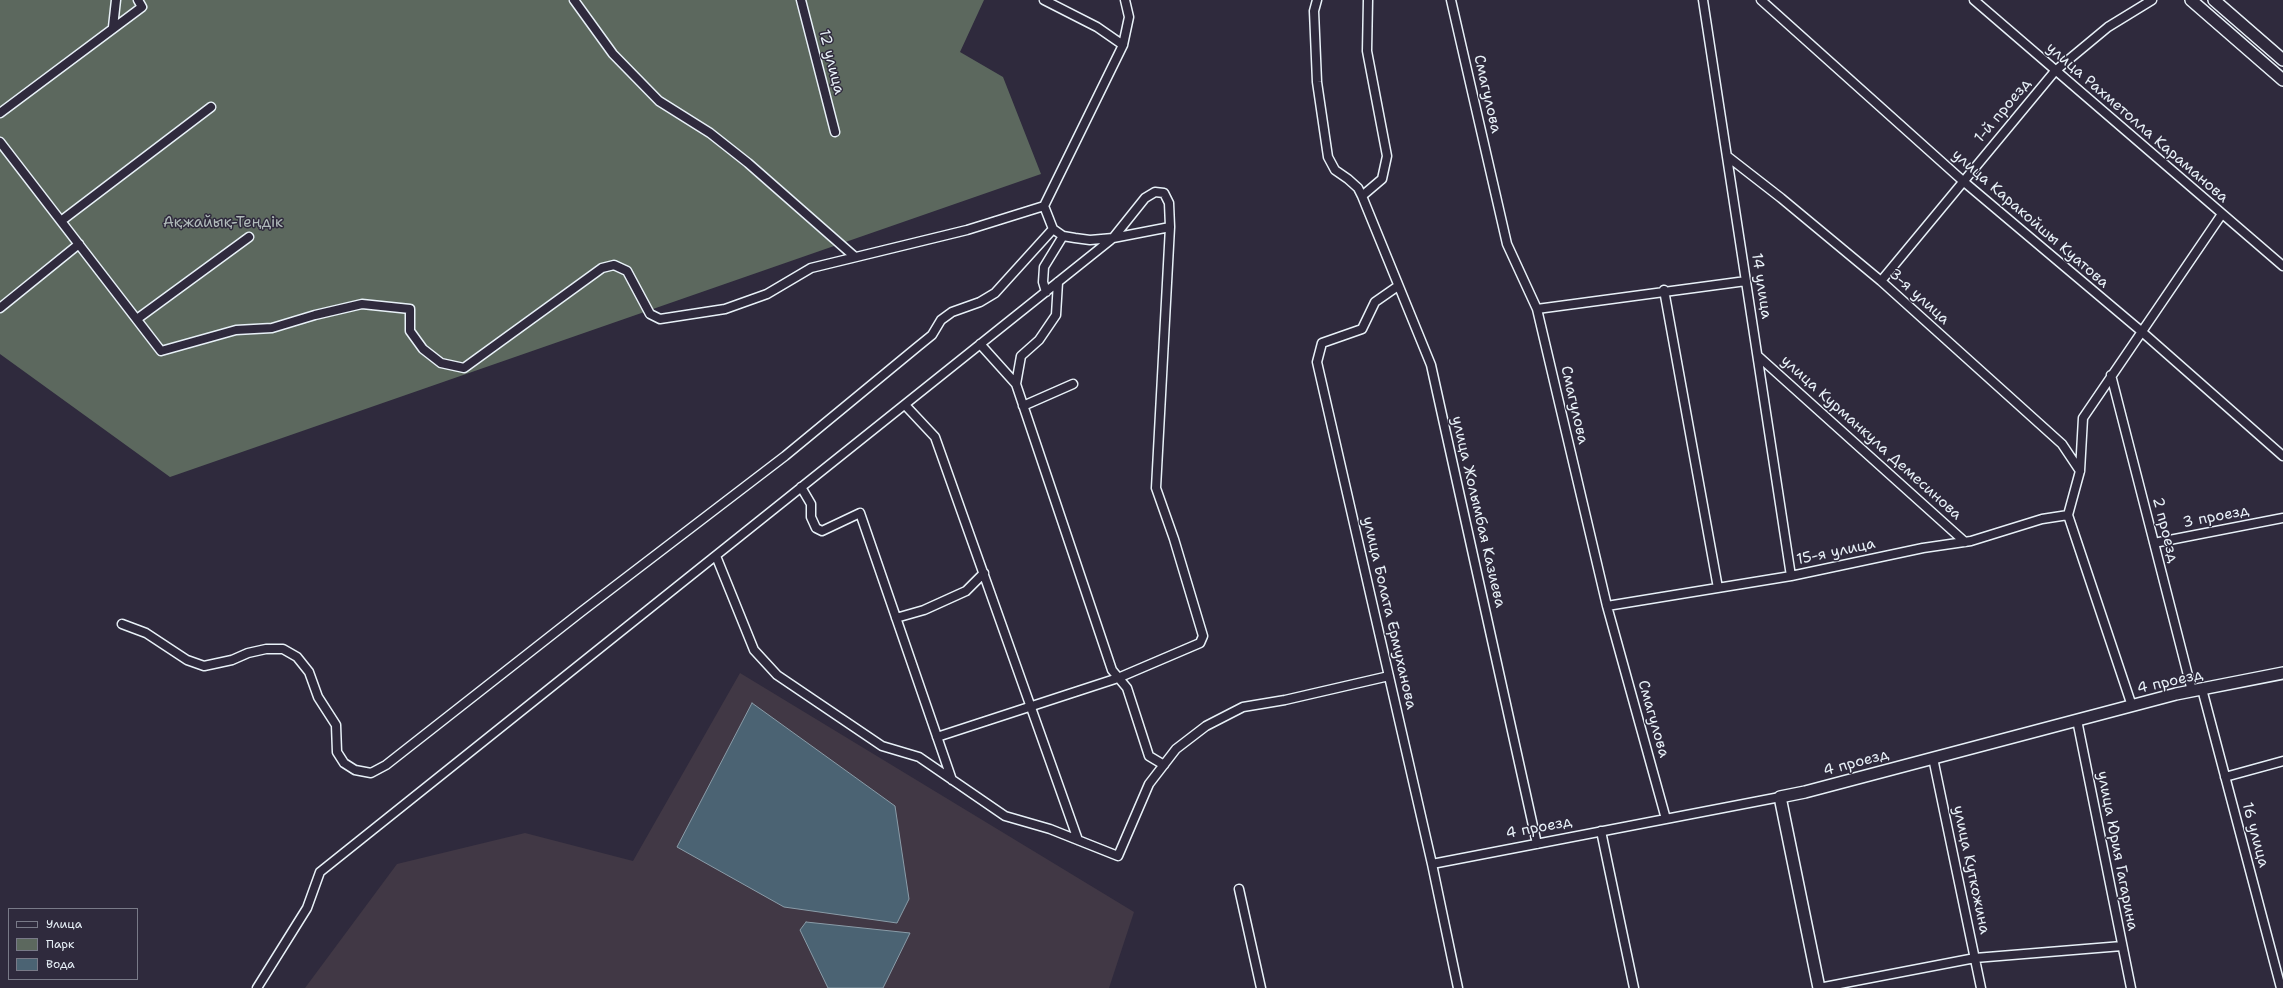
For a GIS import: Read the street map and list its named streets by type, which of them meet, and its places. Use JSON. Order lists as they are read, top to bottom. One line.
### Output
{"streets":{"street":["12 улица","Смагулова","1-й проезд","улица Рахметолла Караманова","улица Каракойшы Куатова","14 улица","3-я улица","улица Курманкула Демесинова","улица Жолымбая Казиева","3 проезд","2 проезд","15-я улица","улица Болата Ермуханова","4 проезд","16 улица","улица Юрия Гагарина","улица Куткожина"]},"crossings":[["Смагулова","15-я улица"],["Смагулова","4 проезд"],["1-й проезд","улица Рахметолла Караманова"],["1-й проезд","улица Каракойшы Куатова"],["1-й проезд","3-я улица"],["14 улица","3-я улица"],["14 улица","улица Курманкула Демесинова"],["14 улица","15-я улица"],["улица Курманкула Демесинова","15-я улица"],["улица Жолымбая Казиева","улица Болата Ермуханова"],["улица Жолымбая Казиева","4 проезд"],["3 проезд","2 проезд"],["2 проезд","4 проезд"],["2 проезд","16 улица"],["улица Болата Ермуханова","4 проезд"],["4 проезд","16 улица"],["4 проезд","улица Юрия Гагарина"],["4 проезд","улица Куткожина"]],"parks":["Ақжайық-Теңдік"],"legend":["Улица","Парк","Вода"]}
